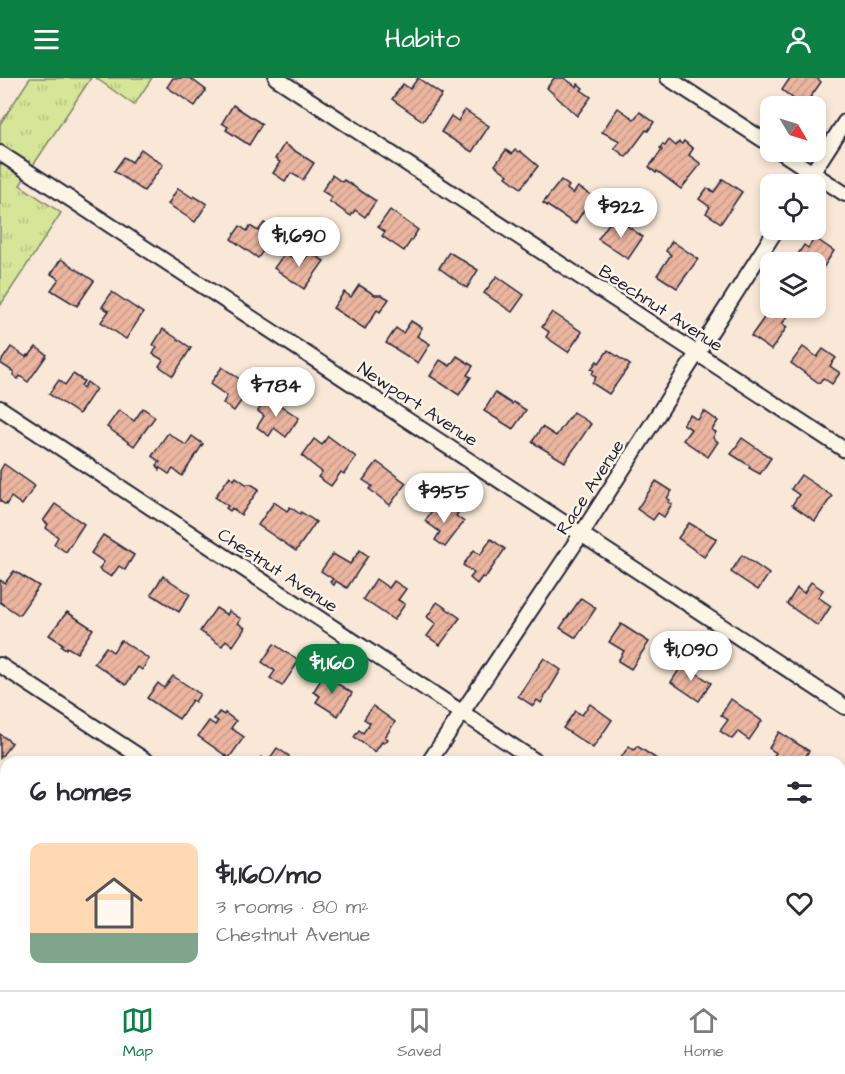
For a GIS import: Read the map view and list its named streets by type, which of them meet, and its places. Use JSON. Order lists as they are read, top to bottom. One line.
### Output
{"streets":{"street":["Beechnut Avenue","Newport Avenue","Race Avenue","Chestnut Avenue"]},"crossings":[["Beechnut Avenue","Race Avenue"],["Newport Avenue","Race Avenue"],["Race Avenue","Chestnut Avenue"]],"north":"bottom right","page":{"header":"Habito","price":["$922","$1,690","$784","$955","$1,090","$1,160"],"heading":"6 homes","list":[{"name":"$1,160/mo","note":"3 rooms · 80 m² · Chestnut Avenue"}],"tabs":["Map","Saved","Home"]}}
